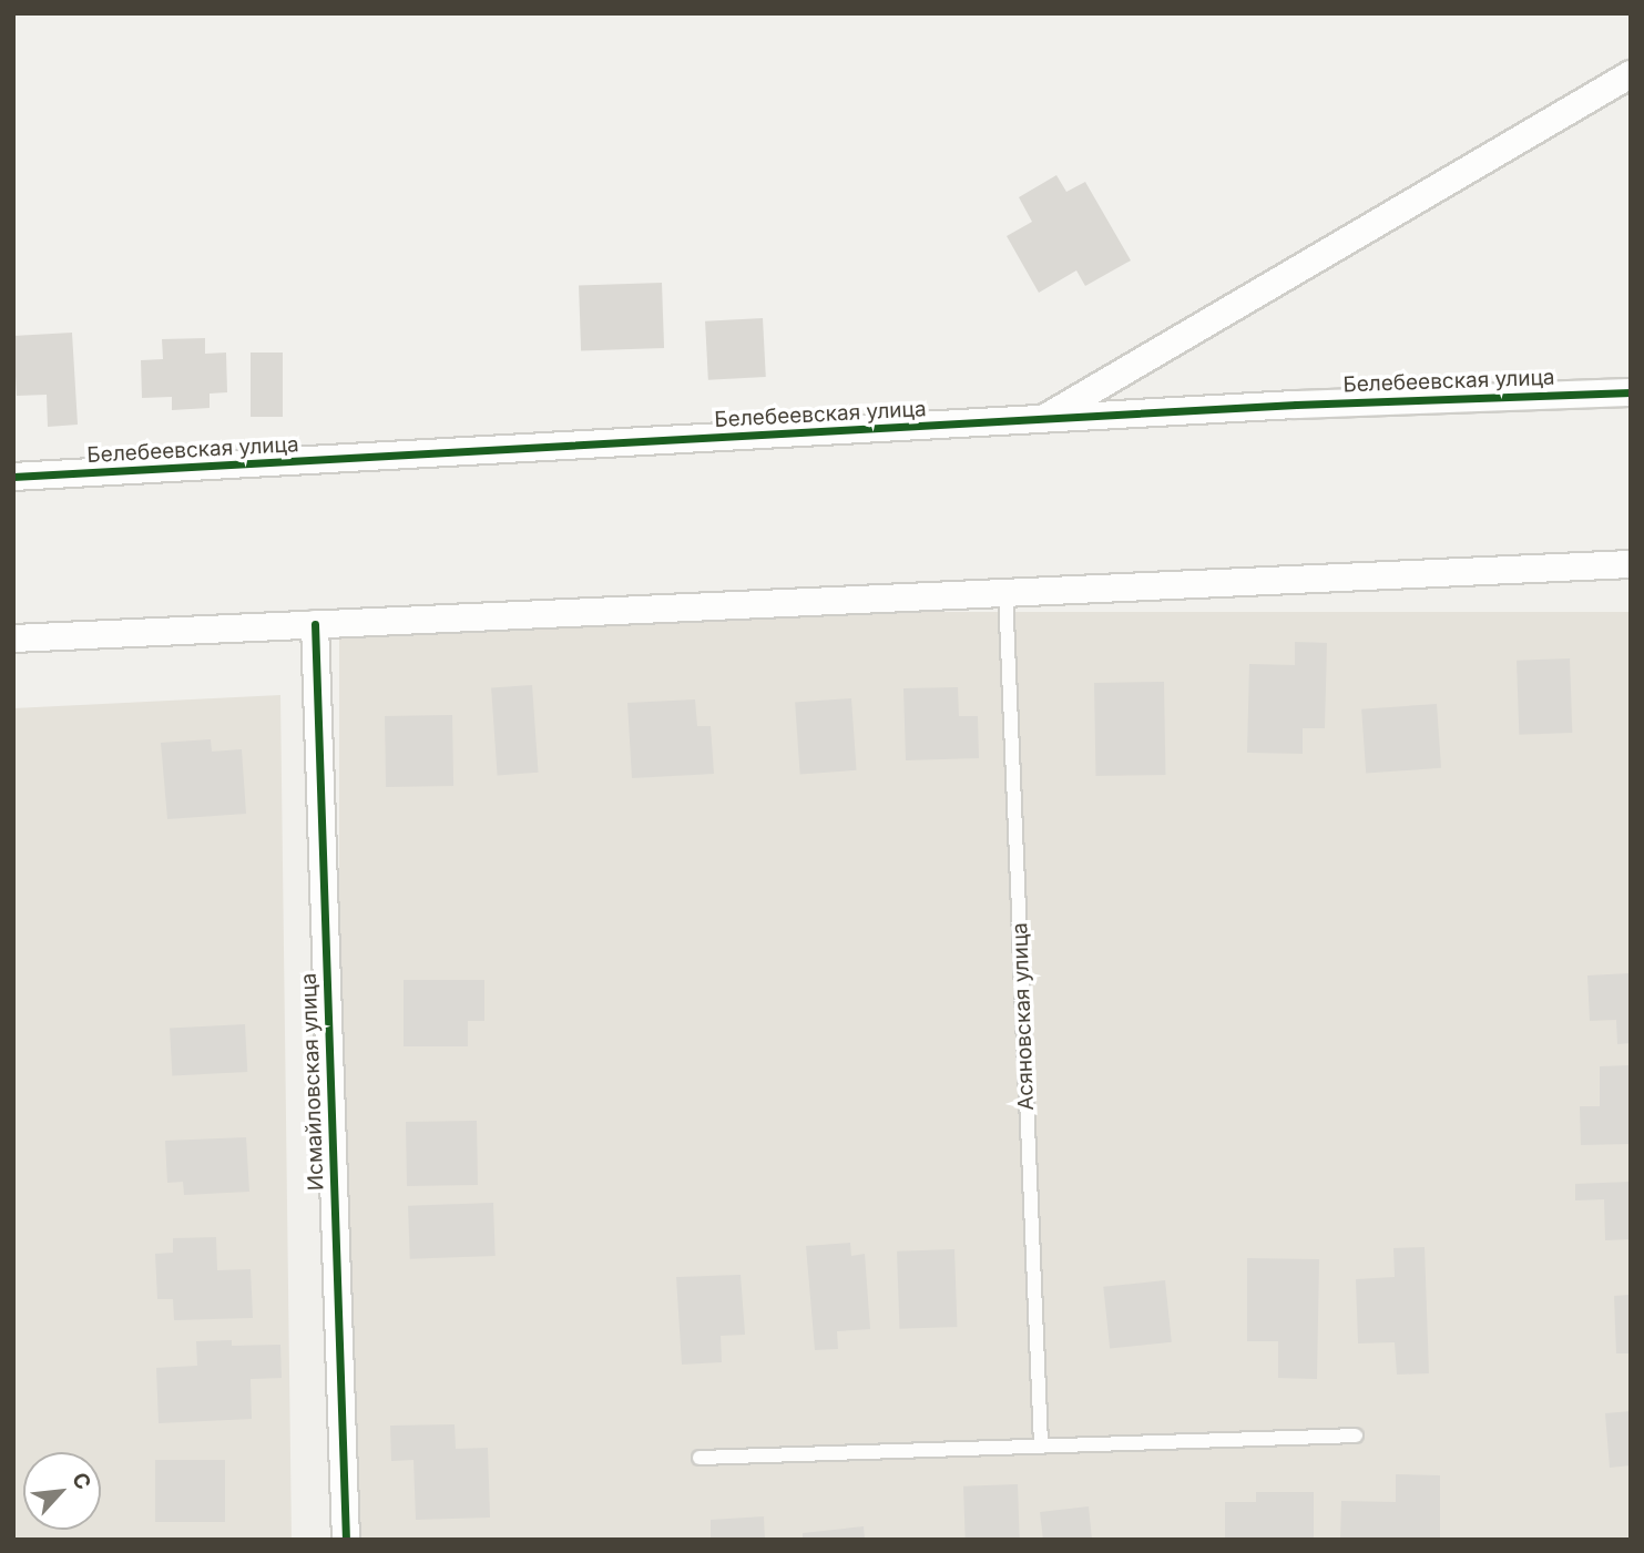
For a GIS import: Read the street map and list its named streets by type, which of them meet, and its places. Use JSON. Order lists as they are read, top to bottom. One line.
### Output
{"streets":{"street":["Белебеевская улица","Исмайловская улица"],"lane":["Асяновская улица"]},"north":"top right"}
